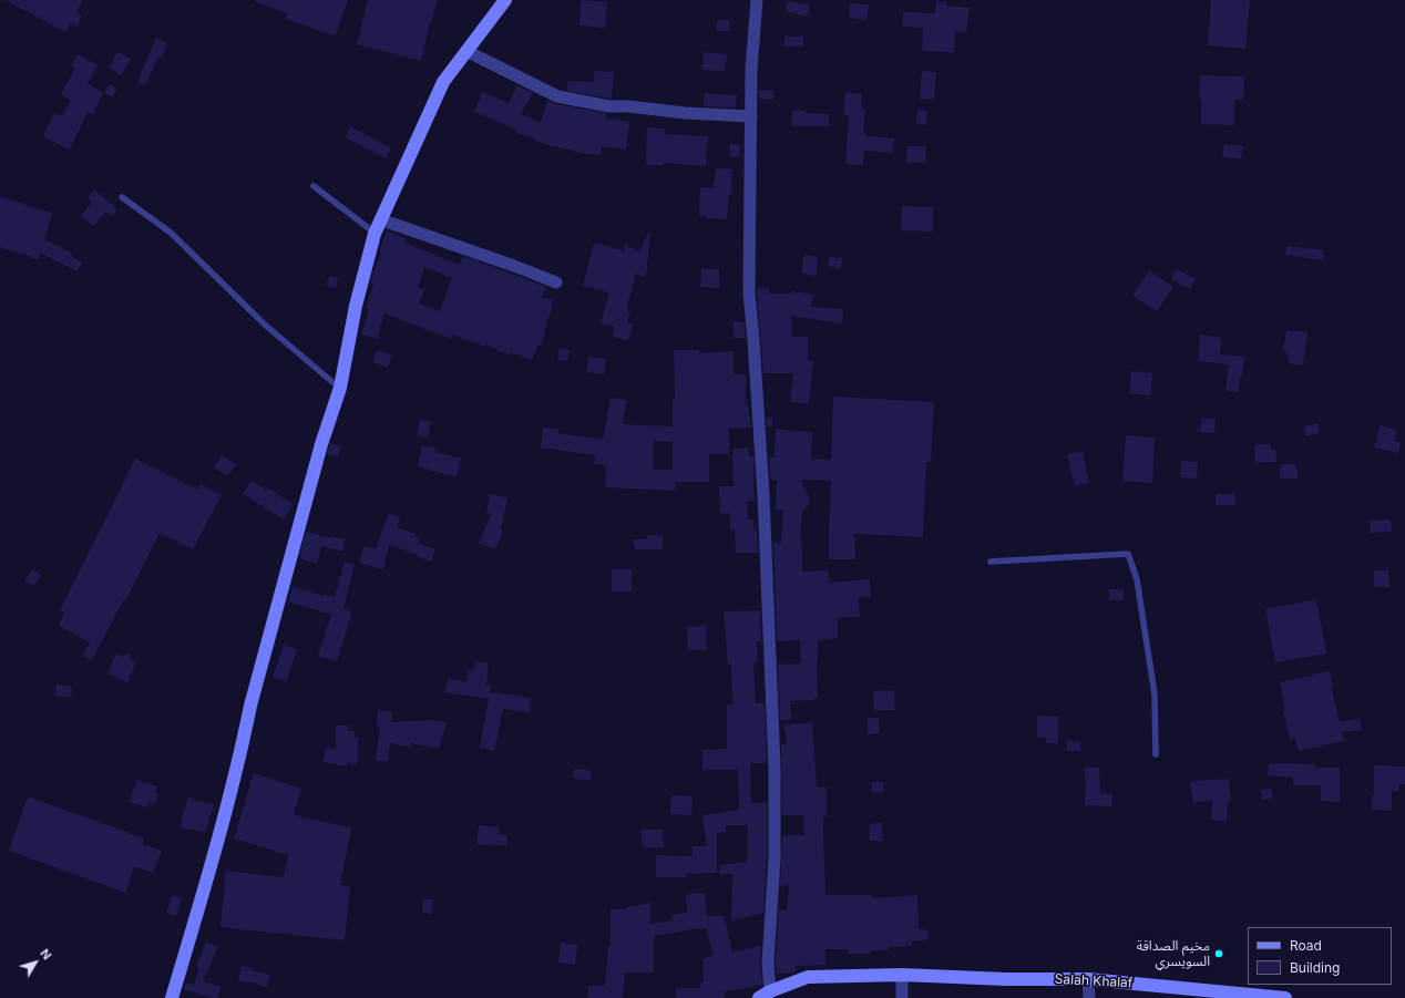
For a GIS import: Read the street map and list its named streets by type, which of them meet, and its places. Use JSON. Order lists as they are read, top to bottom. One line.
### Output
{"streets":{"street":["Salah Khalaf"]},"places":["مخيم الصداقة السويسري"],"legend":["Road","Building"],"north":"top right"}
